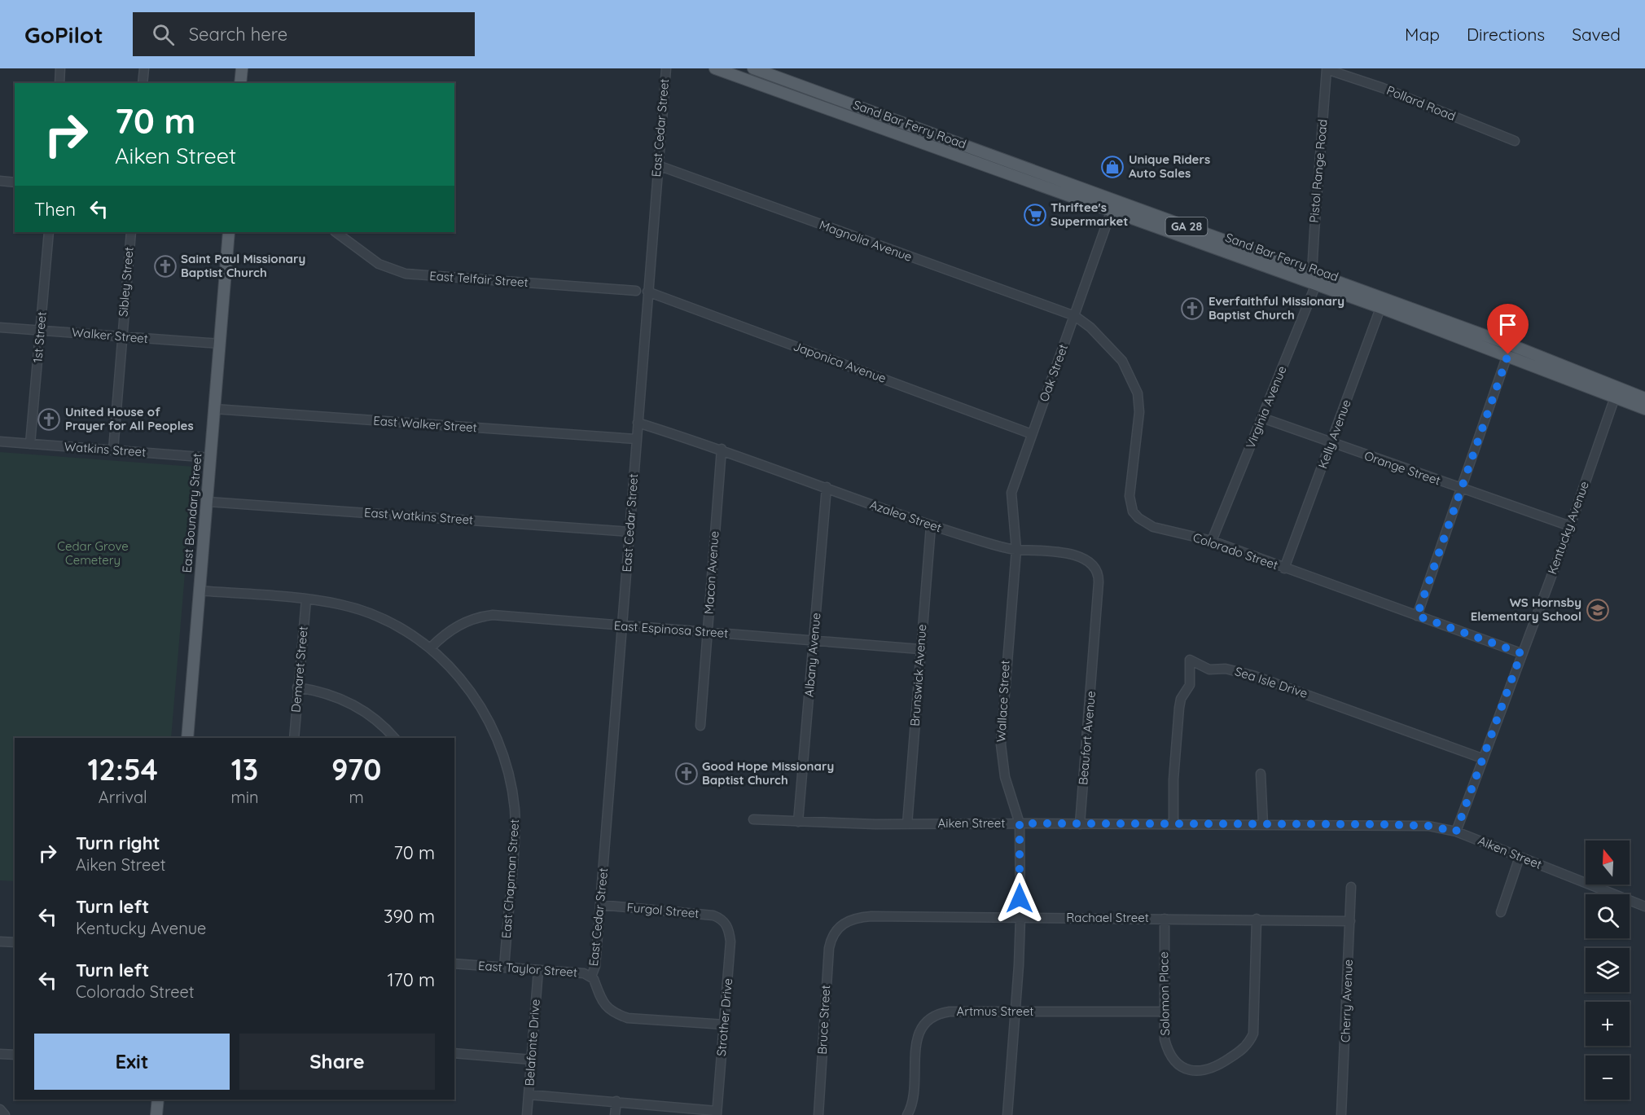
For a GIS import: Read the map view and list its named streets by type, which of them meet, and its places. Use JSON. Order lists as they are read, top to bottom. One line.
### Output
{"streets":{"main road":["Sand Bar Ferry Road","GA 28","East Boundary Street"],"street":["Pollard Road","East Cedar Street","Pistol Range Road","Magnolia Avenue","East Telfair Street","Sibley Street","Walker Street","1st Street","Japonica Avenue","Oak Street","Virginia Avenue","East Walker Street","Kelly Avenue","Watkins Street","Orange Street","East Watkins Street","Azalea Street","Kentucky Avenue","Colorado Street","Macon Avenue","East Espinosa Street","Albany Avenue","Demaret Street","Brunswick Avenue","Sea Isle Drive","Wallace Street","Beaufort Avenue","Aiken Street","East Chapman Street","Furgol Street","Rachael Street","East Taylor Street","Solomon Place","Cherry Avenue","Artmus Street","Strother Drive","Bruce Street","Belafonte Drive"]},"crossings":[["Pollard Road","Pistol Range Road"],["Sand Bar Ferry Road","Pistol Range Road"],["Sand Bar Ferry Road","Oak Street"],["Sand Bar Ferry Road","Virginia Avenue"],["Sand Bar Ferry Road","Kelly Avenue"],["Sand Bar Ferry Road","Kentucky Avenue"],["East Cedar Street","Magnolia Avenue"],["East Cedar Street","Japonica Avenue"],["East Cedar Street","East Walker Street"],["East Cedar Street","East Watkins Street"],["East Cedar Street","Azalea Street"],["East Cedar Street","East Espinosa Street"],["East Cedar Street","Furgol Street"],["East Cedar Street","East Taylor Street"],["Magnolia Avenue","Oak Street"],["Magnolia Avenue","Colorado Street"],["Sibley Street","Walker Street"],["Sibley Street","Watkins Street"],["Walker Street","1st Street"],["Walker Street","East Boundary Street"],["1st Street","Watkins Street"],["Japonica Avenue","Oak Street"],["Oak Street","Azalea Street"],["Oak Street","Colorado Street"],["Oak Street","Wallace Street"],["Virginia Avenue","Orange Street"],["Virginia Avenue","Colorado Street"],["East Walker Street","East Boundary Street"],["Kelly Avenue","Orange Street"],["Kelly Avenue","Colorado Street"],["Watkins Street","East Boundary Street"],["Orange Street","Kentucky Avenue"],["East Boundary Street","East Watkins Street"],["East Boundary Street","East Chapman Street"],["Azalea Street","Macon Avenue"],["Azalea Street","Albany Avenue"],["Azalea Street","Brunswick Avenue"],["Azalea Street","Wallace Street"],["Azalea Street","Beaufort Avenue"],["Kentucky Avenue","Colorado Street"],["Kentucky Avenue","Sea Isle Drive"],["Kentucky Avenue","Aiken Street"],["Macon Avenue","East Espinosa Street"],["East Espinosa Street","Albany Avenue"],["East Espinosa Street","Brunswick Avenue"],["East Espinosa Street","East Chapman Street"],["Albany Avenue","Aiken Street"],["Demaret Street","East Chapman Street"],["Brunswick Avenue","Aiken Street"],["Sea Isle Drive","Aiken Street"],["Wallace Street","Aiken Street"],["Wallace Street","Rachael Street"],["Wallace Street","Artmus Street"],["Beaufort Avenue","Aiken Street"],["East Chapman Street","East Taylor Street"],["Furgol Street","Strother Drive"],["Rachael Street","Solomon Place"],["Rachael Street","Cherry Avenue"],["Rachael Street","Bruce Street"],["East Taylor Street","Strother Drive"],["East Taylor Street","Belafonte Drive"],["Solomon Place","Artmus Street"]],"parks":["Cedar Grove Cemetery"],"places":{"shop":["Unique Riders Auto Sales"],"supermarket":["Thriftee's Supermarket"],"church":["Saint Paul Missionary Baptist Church","Everfaithful Missionary Baptist Church","United House of Prayer for All Peoples","Good Hope Missionary Baptist Church"],"school or university":["WS Hornsby Elementary School"]},"north":"top","page":{"header":"GoPilot","search":"Search here","nav":["Map","Directions","Saved"],"turn":["70 m","Aiken Street"],"then":"Then","eta":["12:54","Arrival","13","min","970","m"],"list":[{"name":"Turn right","note":"Aiken Street","value":"70 m"},{"name":"Turn left","note":"Kentucky Avenue","value":"390 m"},{"name":"Turn left","note":"Colorado Street","value":"170 m"}],"map_buttons":["+","−"],"buttons":["Exit","Share"]}}
